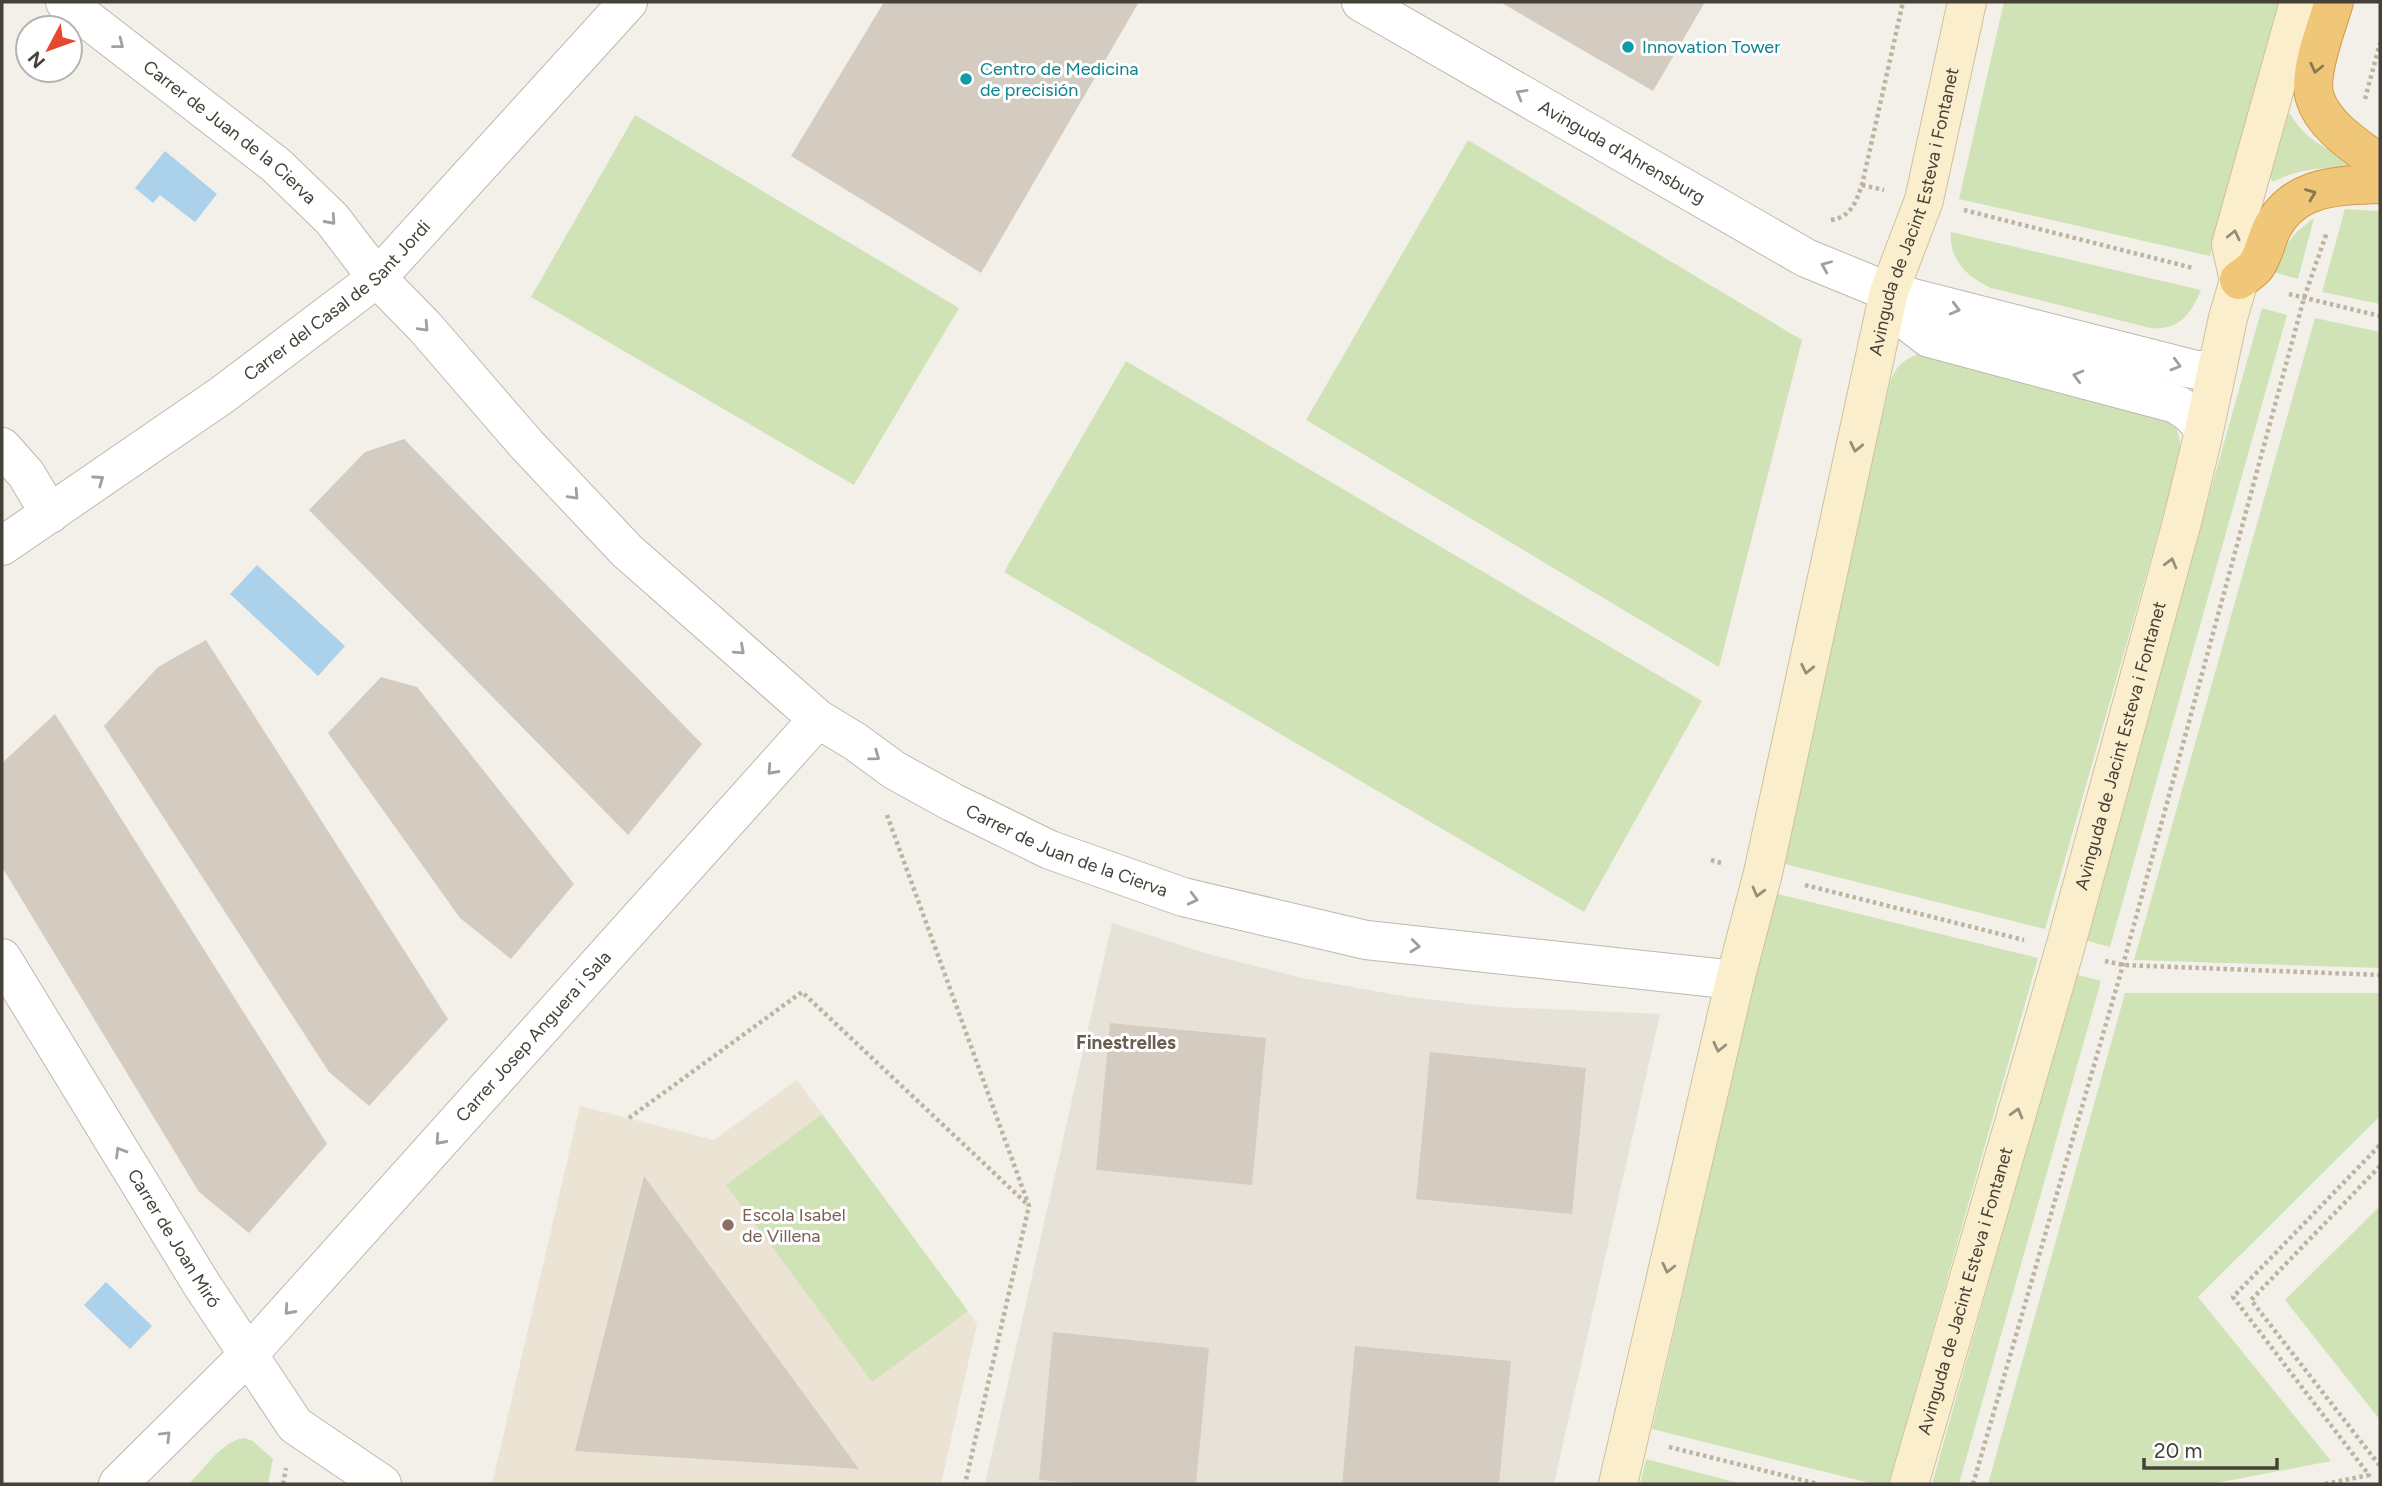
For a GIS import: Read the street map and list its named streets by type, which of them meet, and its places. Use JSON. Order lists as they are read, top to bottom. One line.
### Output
{"streets":{"street":["Carrer de Juan de la Cierva","Avinguda d'Ahrensburg","Avinguda de Jacint Esteva i Fontanet","Carrer del Casal de Sant Jordi","Carrer Josep Anguera i Sala","Carrer de Joan Miró"]},"crossings":[["Carrer de Juan de la Cierva","Avinguda de Jacint Esteva i Fontanet"],["Carrer de Juan de la Cierva","Carrer del Casal de Sant Jordi"],["Carrer de Juan de la Cierva","Carrer Josep Anguera i Sala"],["Avinguda d'Ahrensburg","Avinguda de Jacint Esteva i Fontanet"],["Carrer Josep Anguera i Sala","Carrer de Joan Miró"]],"one_way":["Carrer de Juan de la Cierva","Carrer del Casal de Sant Jordi","Carrer de Joan Miró"],"districts":["Finestrelles"],"places":["Innovation Tower","Centro de Medicina de precisión","Escola Isabel de Villena"],"scale_bar":"20 m","north":"bottom left"}
